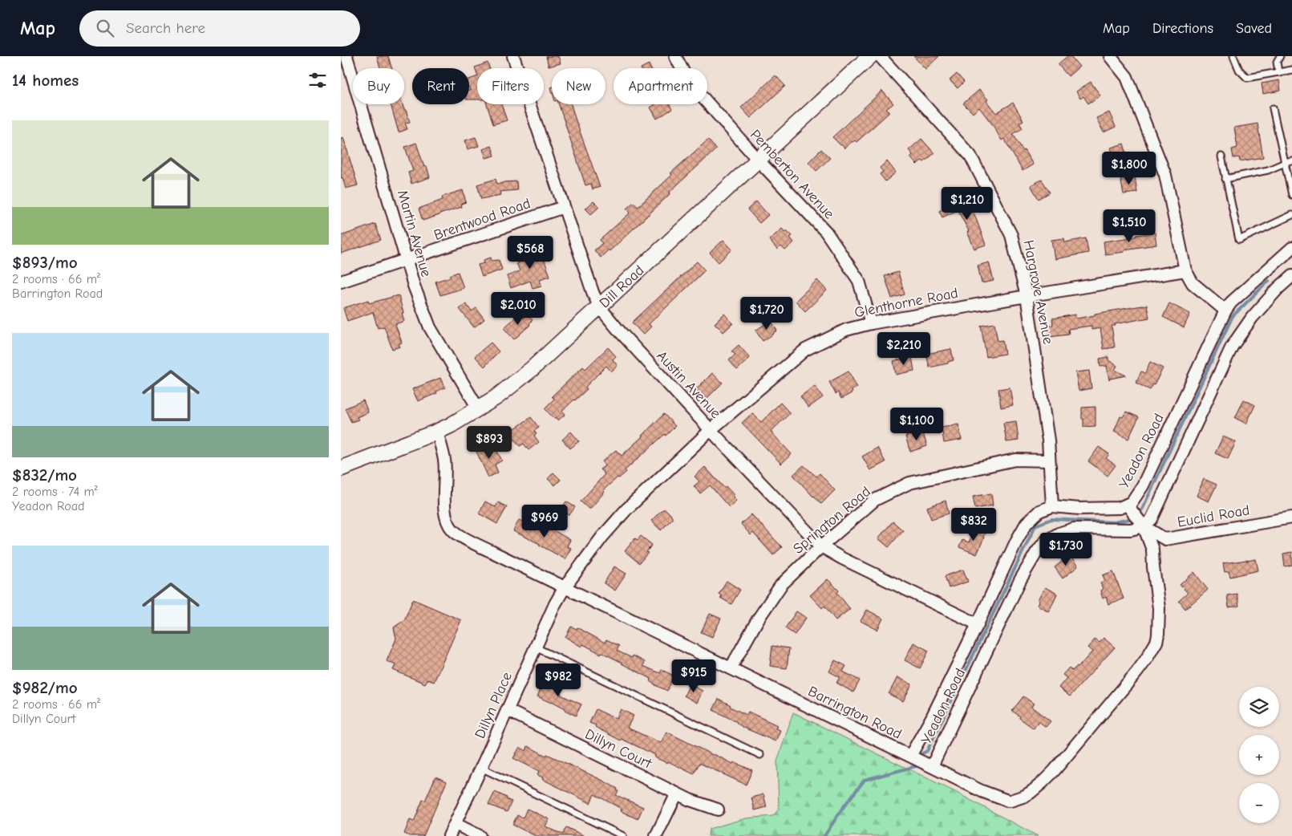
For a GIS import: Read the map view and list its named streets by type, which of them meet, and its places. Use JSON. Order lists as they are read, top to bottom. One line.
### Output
{"streets":{"street":["Pemberton Avenue","Brentwood Road","Martin Avenue","Dill Road","Hargrove Avenue","Glenthorne Road","Austin Avenue","Yeadon Road","Euclid Road","Springton Road","Dillyn Place","Barrington Road","Dillyn Court"]},"crossings":[["Pemberton Avenue","Dill Road"],["Pemberton Avenue","Glenthorne Road"],["Brentwood Road","Martin Avenue"],["Brentwood Road","Austin Avenue"],["Martin Avenue","Dill Road"],["Dill Road","Austin Avenue"],["Dill Road","Barrington Road"],["Hargrove Avenue","Glenthorne Road"],["Hargrove Avenue","Yeadon Road"],["Hargrove Avenue","Springton Road"],["Glenthorne Road","Austin Avenue"],["Glenthorne Road","Dillyn Place"],["Glenthorne Road","Barrington Road"],["Austin Avenue","Yeadon Road"],["Austin Avenue","Springton Road"],["Yeadon Road","Euclid Road"],["Yeadon Road","Barrington Road"],["Euclid Road","Barrington Road"],["Springton Road","Barrington Road"],["Dillyn Place","Barrington Road"],["Dillyn Place","Dillyn Court"]],"page":{"header":"Map","search":"Search here","nav":["Map","Directions","Saved"],"heading":"14 homes","chip":["Buy","Rent","Filters","New","Apartment"],"list":[{"name":"$893/mo","note":"2 rooms · 66 m² · Barrington Road"},{"name":"$832/mo","note":"2 rooms · 74 m² · Yeadon Road"},{"name":"$982/mo","note":"2 rooms · 66 m² · Dillyn Court"}],"price":["$1,800","$1,210","$1,510","$568","$2,010","$1,720","$2,210","$1,100","$893","$969","$832","$1,730","$915","$982"],"map_buttons":["+","−"]}}
